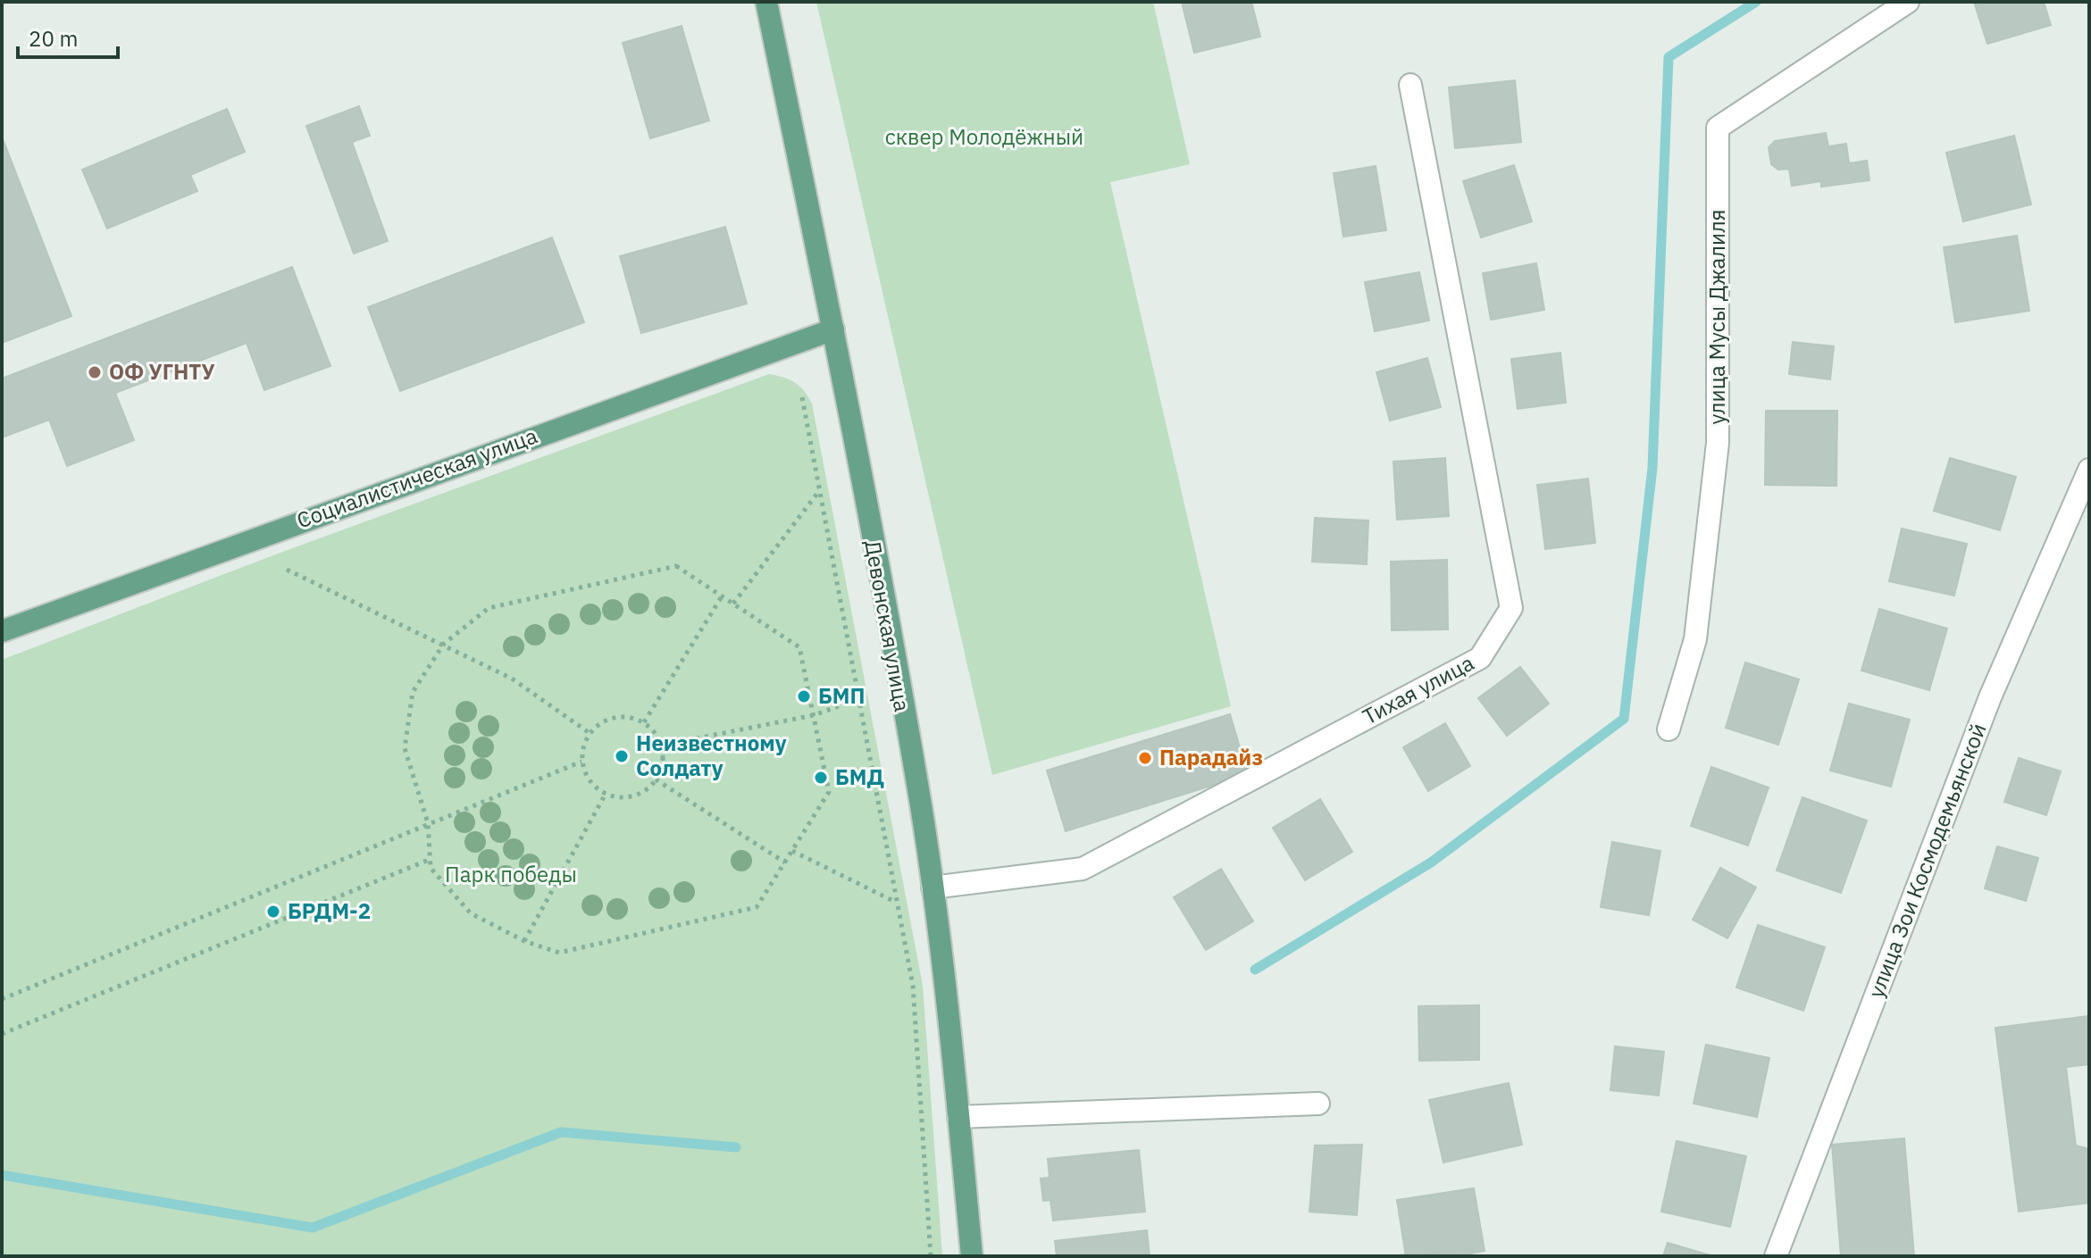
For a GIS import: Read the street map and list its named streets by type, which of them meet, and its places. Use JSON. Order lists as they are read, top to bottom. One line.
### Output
{"streets":{"main road":["Социалистическая улица","Девонская улица"],"street":["улица Мусы Джалиля","Тихая улица","улица Зои Космодемьянской"]},"crossings":[["Социалистическая улица","Девонская улица"],["Девонская улица","Тихая улица"]],"parks":["сквер Молодёжный","Парк победы"],"places":["ОФ УГНТУ","БМП","Неизвестному Солдату","Парадайз","БМД","БРДМ-2"],"scale_bar":"20 m"}
